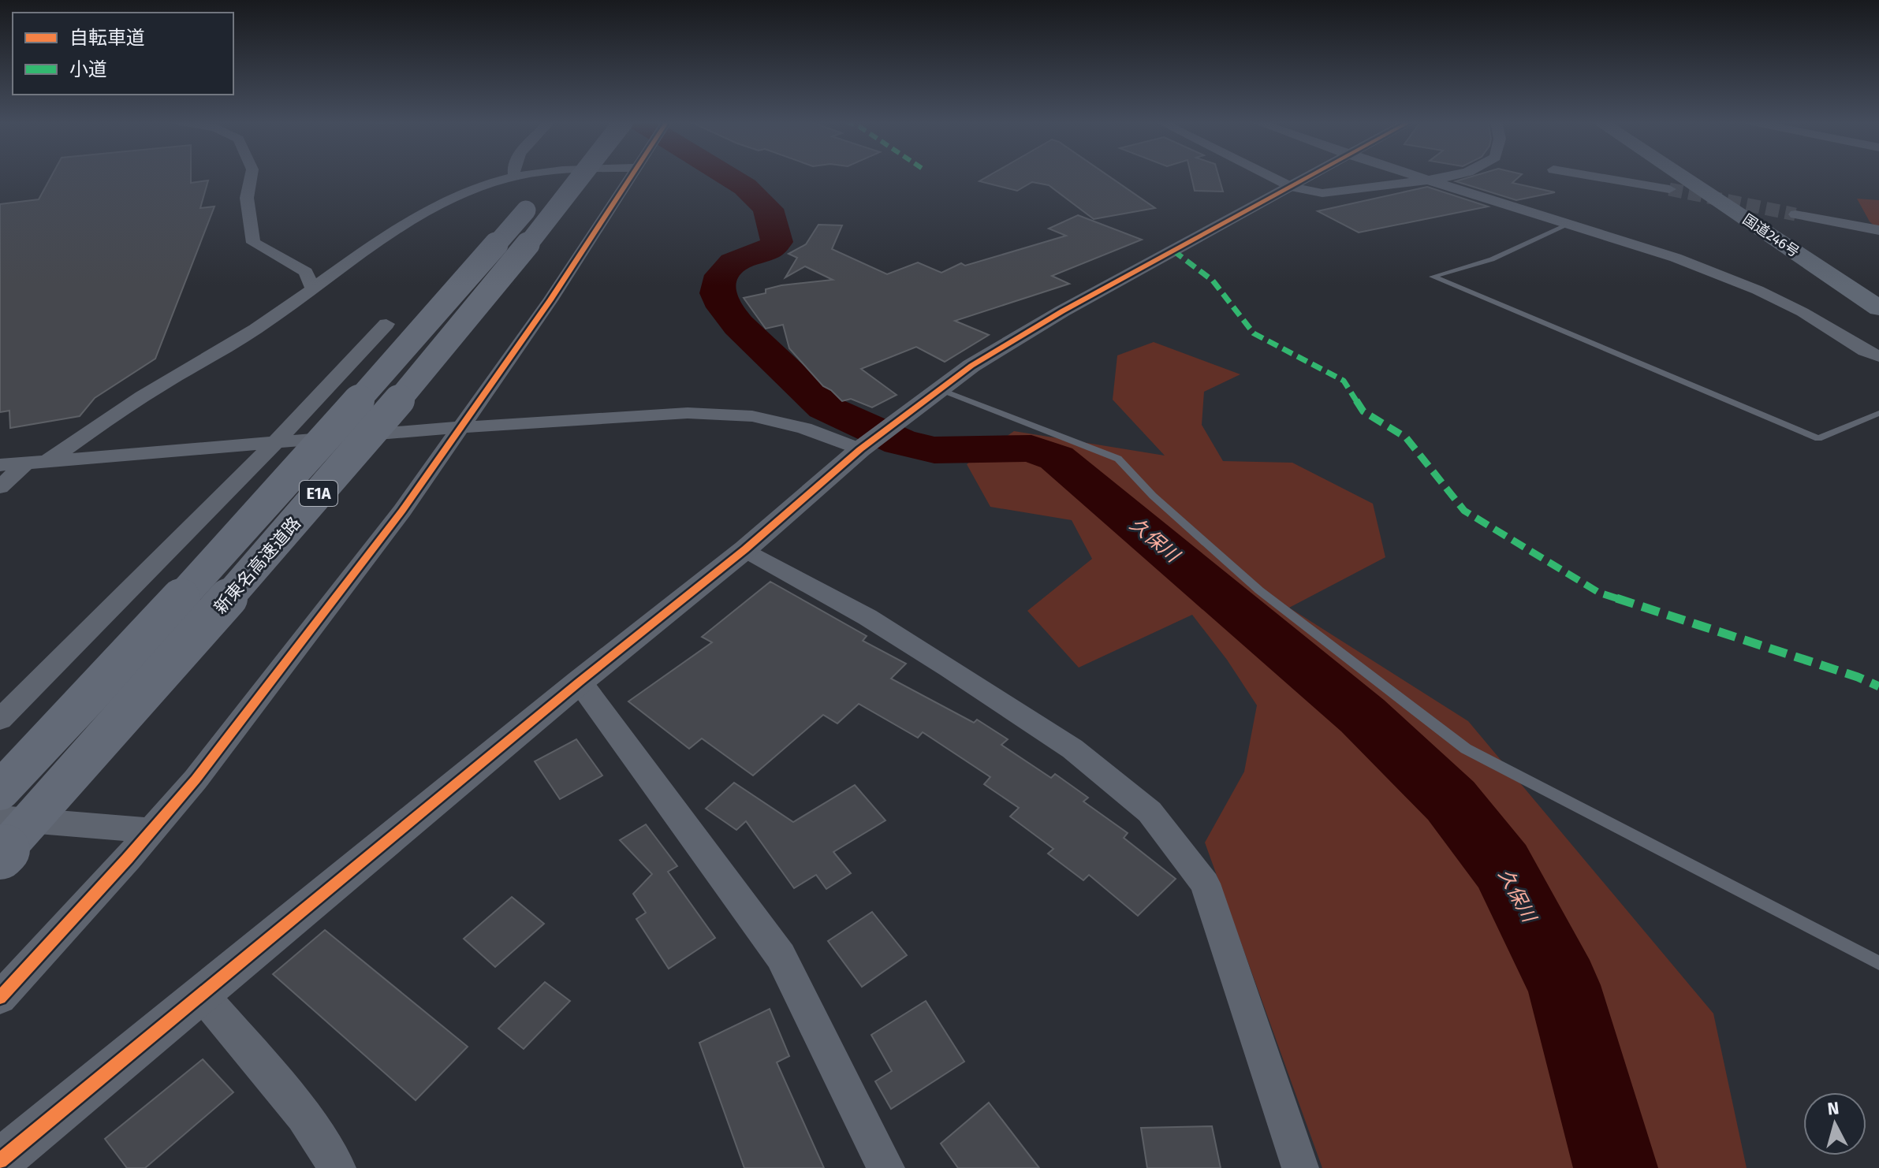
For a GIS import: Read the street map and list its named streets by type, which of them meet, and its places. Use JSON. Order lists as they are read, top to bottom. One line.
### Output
{"streets":{"highway":["国道246号","E1A","新東名高速道路"]},"water":["久保川"],"legend":["自転車道","小道"],"north":"top"}
